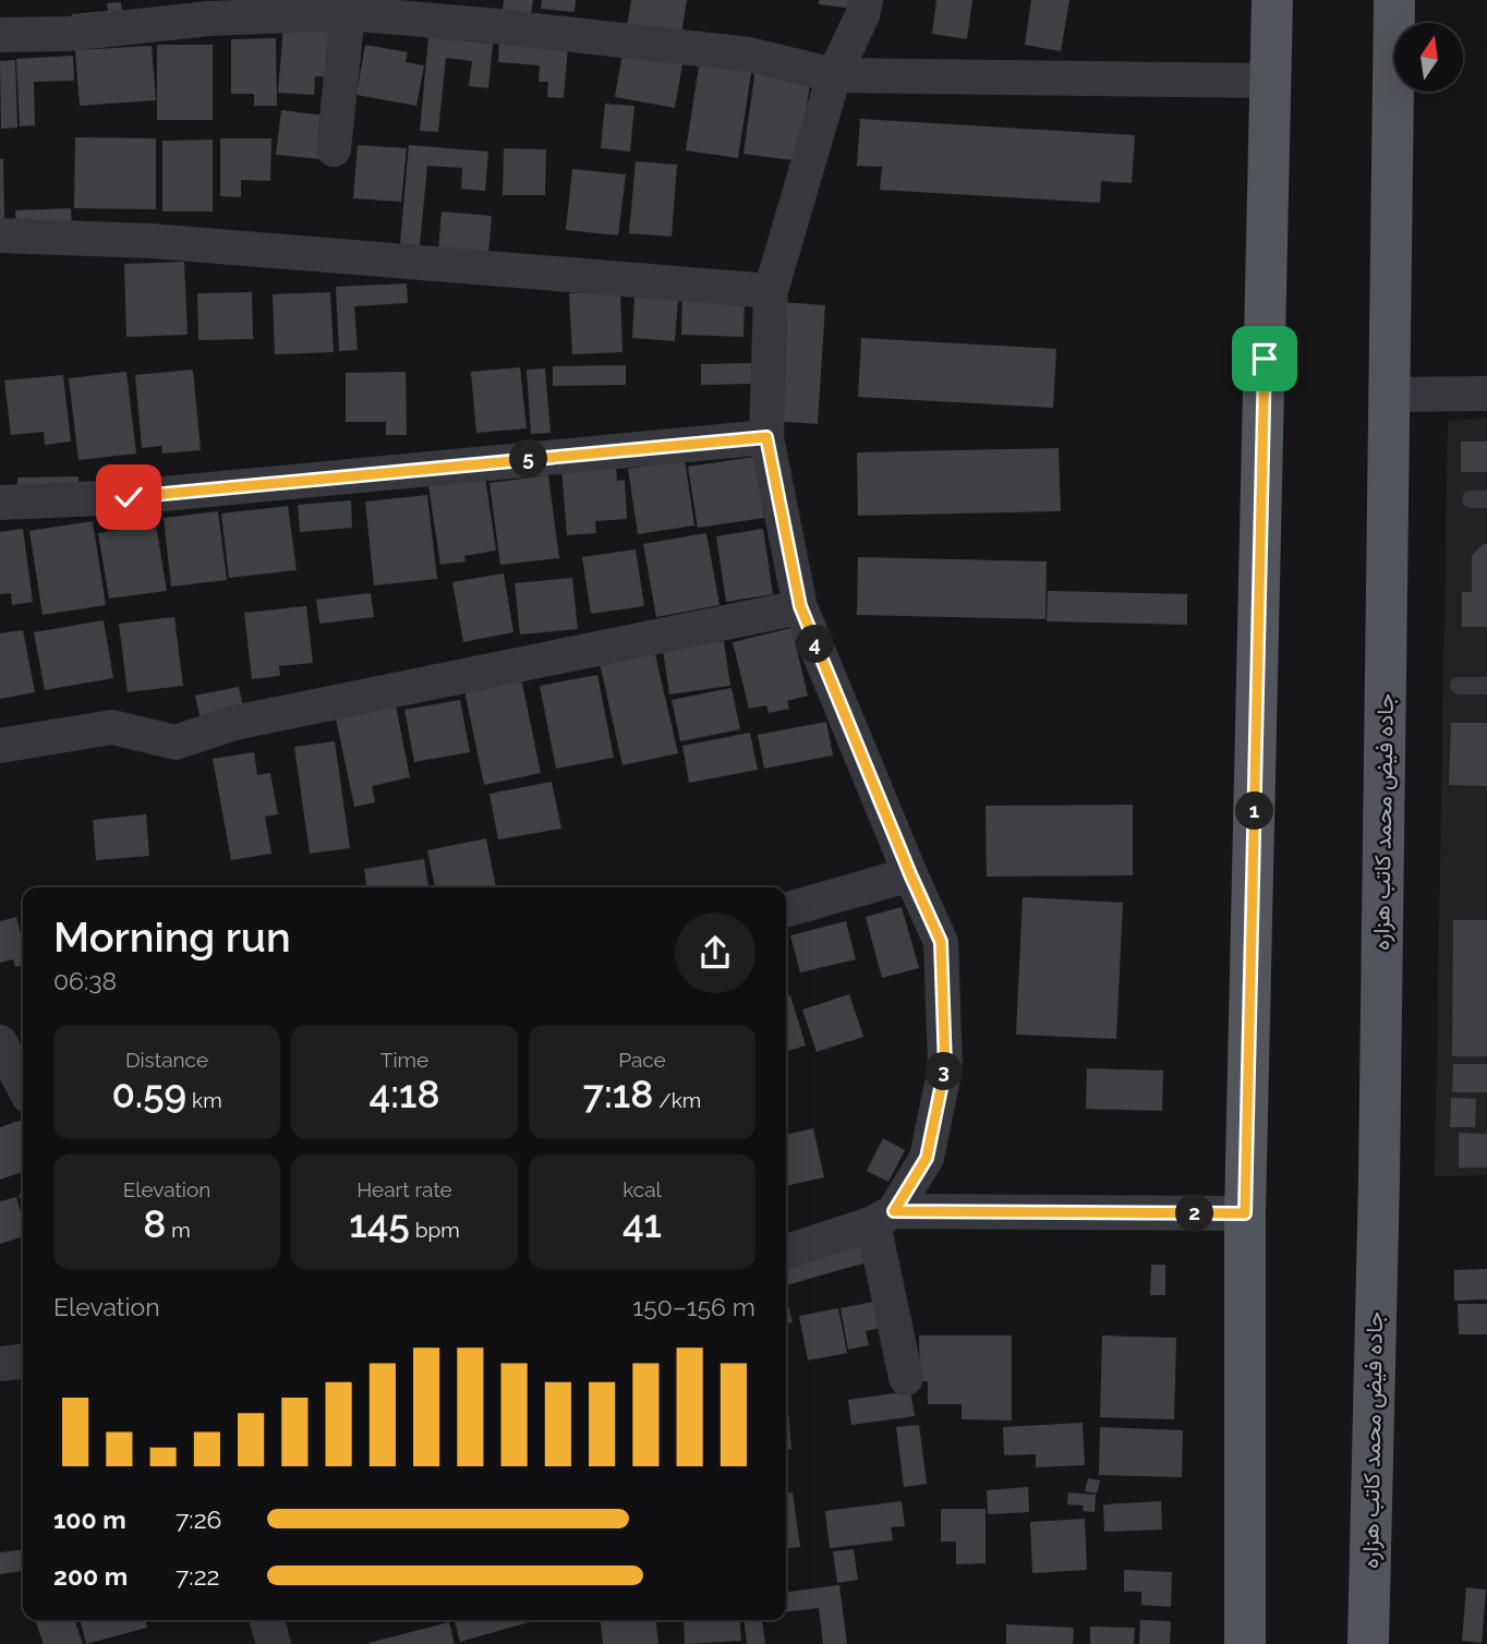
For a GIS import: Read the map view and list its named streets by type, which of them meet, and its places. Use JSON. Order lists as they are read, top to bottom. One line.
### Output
{"streets":{"main road":["جاده فیض محمد کاتب هزاره"]},"north":"top","page":{"pins":["5","4","1","3","2"],"heading":["Morning run","06:38"],"stats":[["Distance","0.59 km"],["Time","4:18"],["Pace","7:18 /km"],["Elevation","8 m"],["Heart rate","145 bpm"],["kcal","41"]],"chart":["Elevation","150–156 m"],"list":[{"name":"100 m","note":"7:26"},{"name":"200 m","note":"7:22"}]}}
